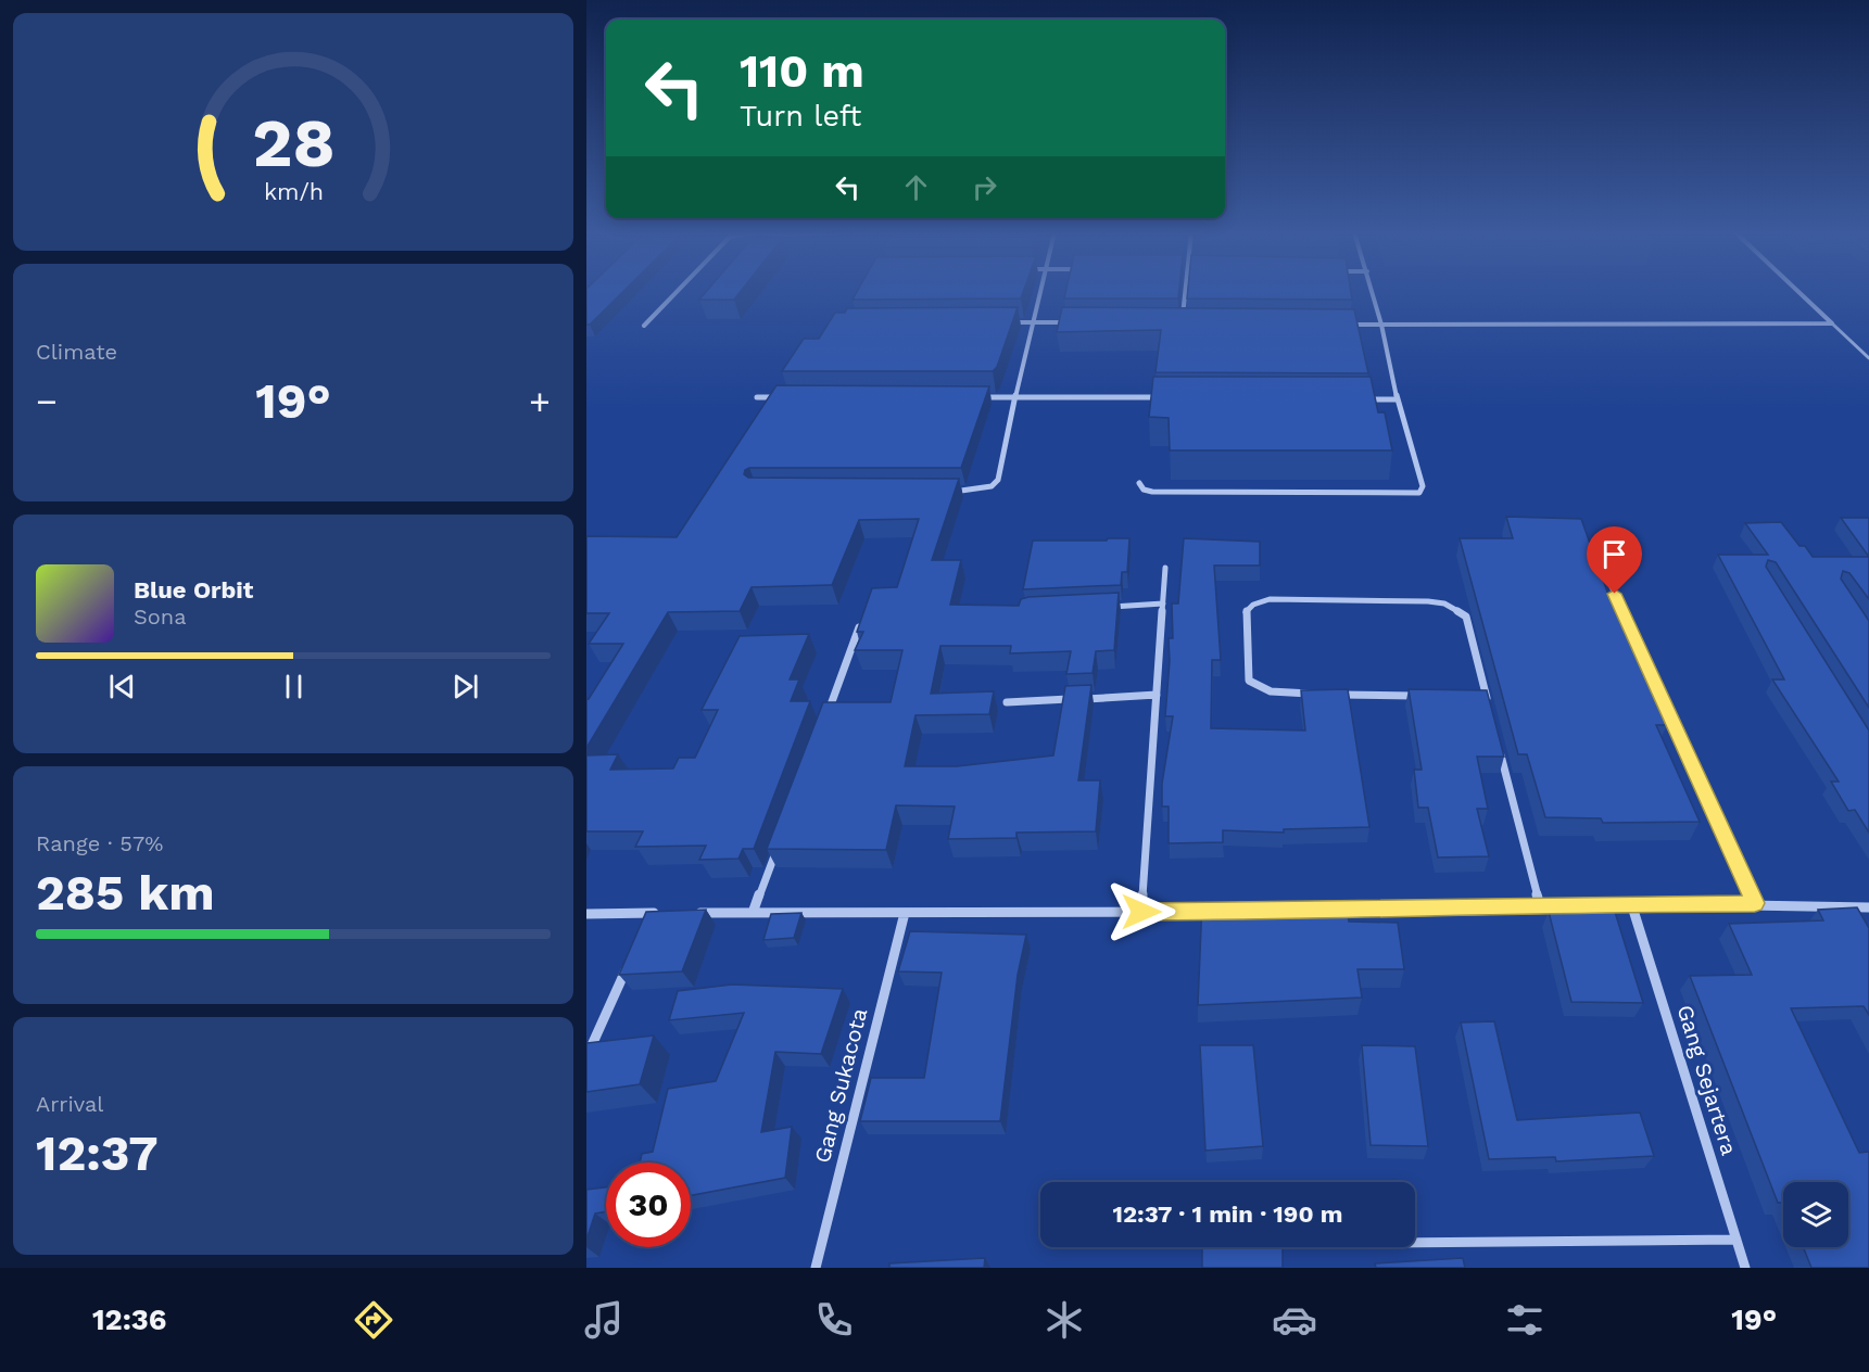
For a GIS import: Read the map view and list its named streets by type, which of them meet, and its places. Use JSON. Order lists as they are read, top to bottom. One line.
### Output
{"streets":{"street":["Gang Sejartera","Gang Sukacota"]},"page":{"turn":["110 m","Turn left"],"tile":["Climate",["Range · 57%","285 km"],["Arrival","12:37"]],"heat":["−","19°","+"],"song":["Blue Orbit","Sona"],"limit":"30","trip":"12:37 · 1 min · 190 m","tabs":["12:36","19°"],"gauge":["28","km/h"]}}
